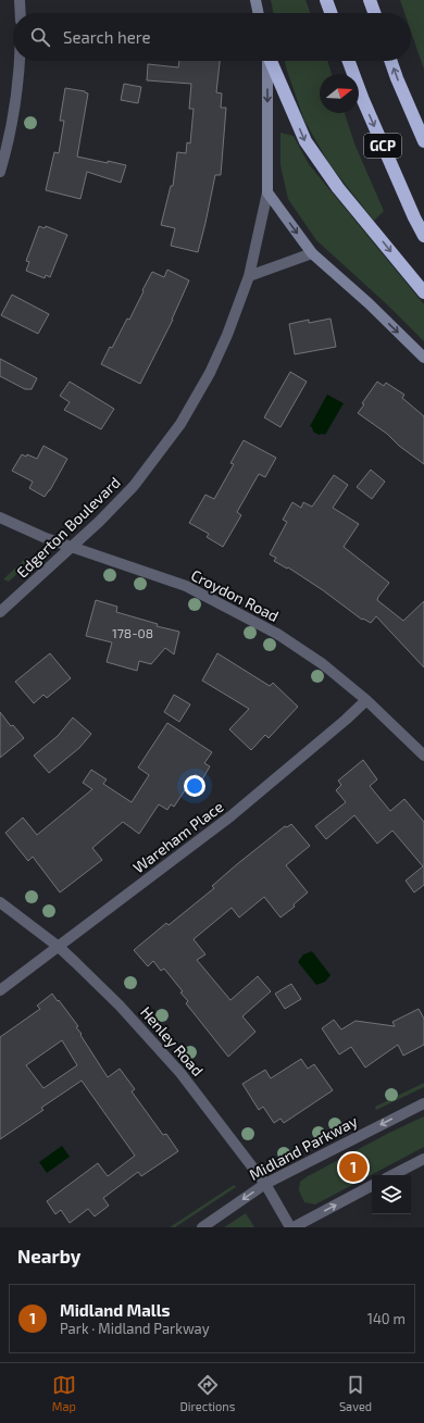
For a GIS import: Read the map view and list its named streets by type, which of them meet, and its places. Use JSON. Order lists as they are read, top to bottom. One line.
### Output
{"streets":{"highway":["GCP"],"street":["Edgerton Boulevard","Croydon Road","Wareham Place","Henley Road","Midland Parkway"]},"crossings":[["Edgerton Boulevard","Croydon Road"],["Croydon Road","Wareham Place"],["Wareham Place","Henley Road"],["Henley Road","Midland Parkway"]],"house_numbers":["178-08"],"north":"right","page":{"search":"Search here","pins":"1","heading":"Nearby","list":[{"mark":"1","name":"Midland Malls","note":"Park · Midland Parkway","value":"140 m"}],"nav":["Map","Directions","Saved"]}}
